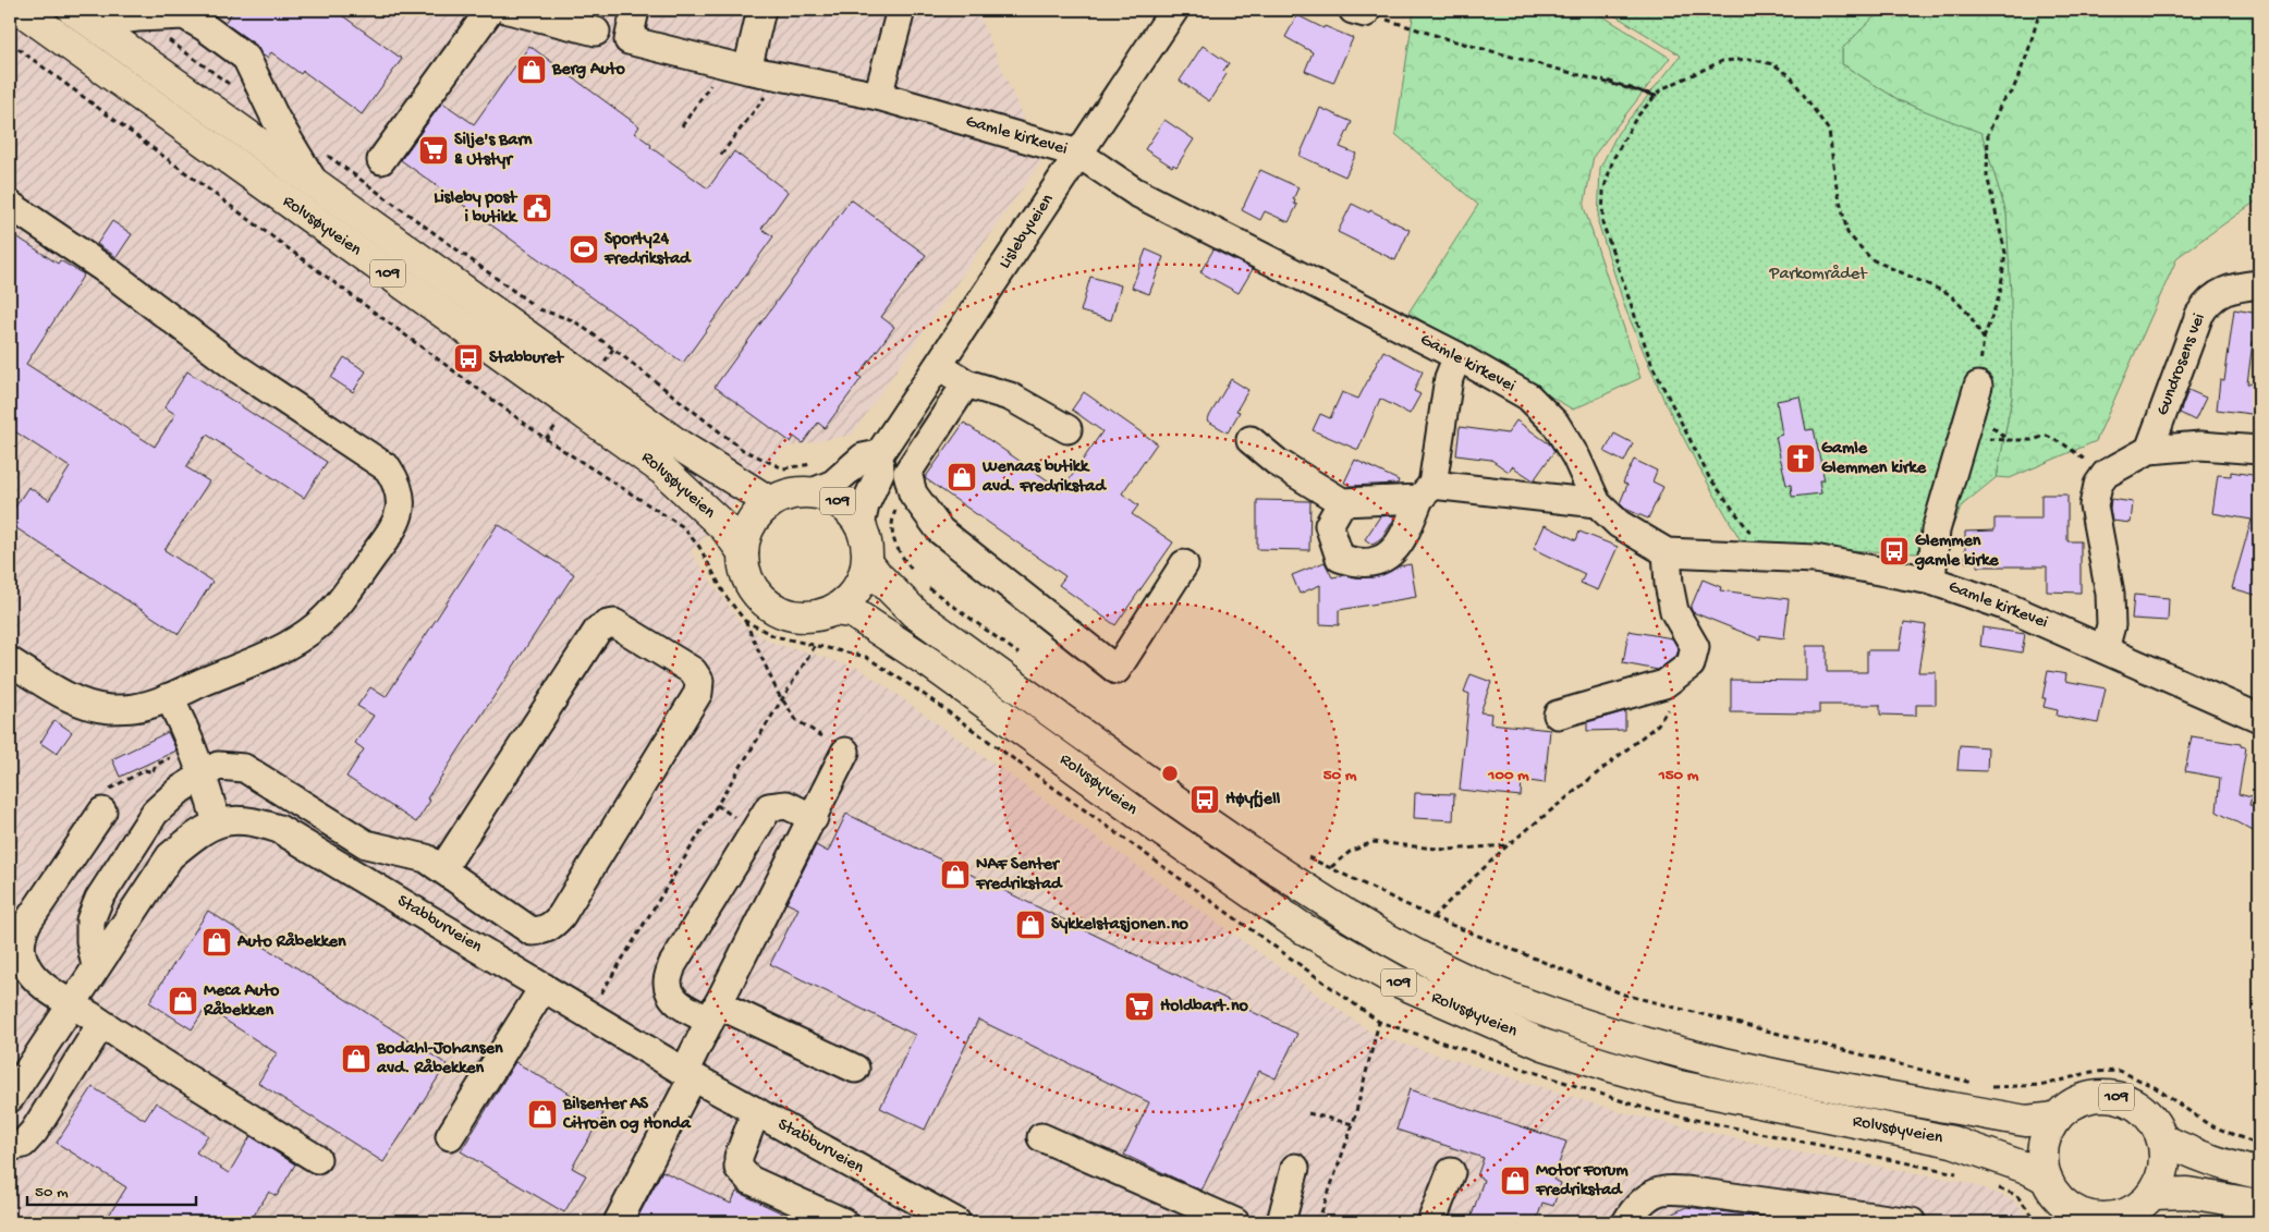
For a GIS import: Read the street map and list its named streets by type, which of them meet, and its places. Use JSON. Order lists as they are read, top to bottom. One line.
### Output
{"streets":{"main road":["Rolvsøyveien","109"],"street":["Gamle kirkevei","Lislebyveien","Gundrosens vei","Stabburveien"]},"crossings":[["Gamle kirkevei","Lislebyveien"],["Rolvsøyveien","Lislebyveien"],["Rolvsøyveien","109"],["Lislebyveien","109"]],"parks":["Parkområdet"],"places":{"shop":["Berg Auto","Wenaas butikk avd. Fredrikstad","NAF Senter Fredrikstad","Sykkelstasjonen.no","Auto Råbekken","Meca Auto Råbekken","Bodahl-Johansen avd. Råbekken","Bilsenter AS Citroën og Honda","Motor Forum Fredrikstad"],"supermarket":["Silje's Barn & Utstyr","Holdbart.no"],"public building":["Lisleby post i butikk"],"sports":["Sporty24 Fredrikstad"],"bus stop":["Stabburet","Glemmen gamle kirke","Høyfjell"],"church":["Gamle Glemmen kirke"]},"scale_bar":"50 m","rings":["50 m","100 m","150 m"]}
